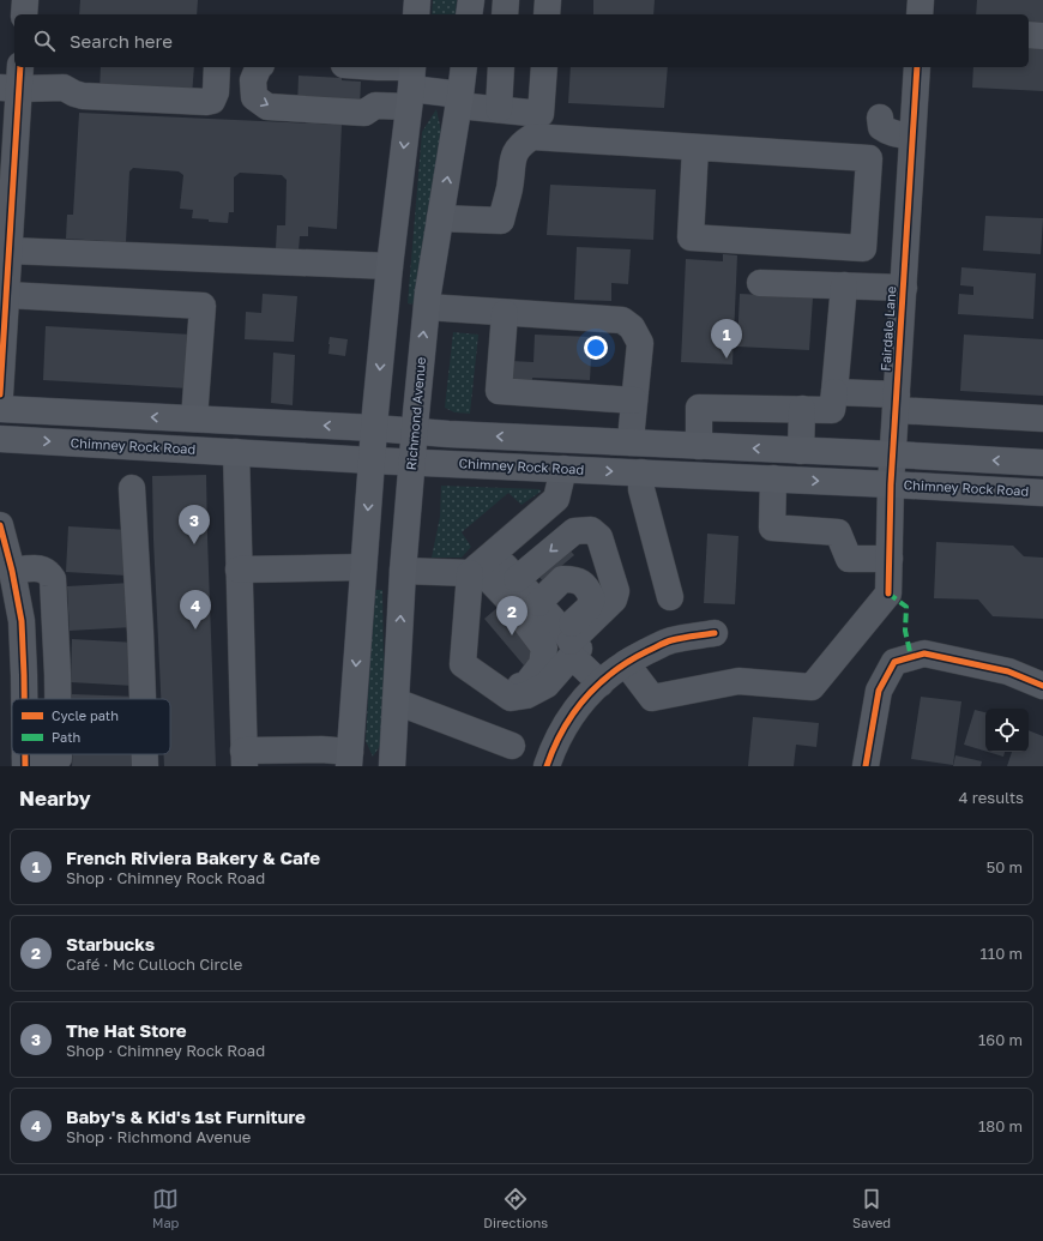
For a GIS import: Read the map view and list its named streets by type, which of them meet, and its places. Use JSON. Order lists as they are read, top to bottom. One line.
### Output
{"streets":{"main road":["Richmond Avenue","Chimney Rock Road"],"street":["Fairdale Lane"]},"crossings":[["Fairdale Lane","Chimney Rock Road"],["Richmond Avenue","Chimney Rock Road"]],"legend":["Cycle path","Path"],"page":{"search":"Search here","pins":["1","3","4","2"],"heading":["Nearby","4 results"],"list":[{"mark":"1","name":"French Riviera Bakery & Cafe","note":"Shop · Chimney Rock Road","value":"50 m"},{"mark":"2","name":"Starbucks","note":"Café · Mc Culloch Circle","value":"110 m"},{"mark":"3","name":"The Hat Store","note":"Shop · Chimney Rock Road","value":"160 m"},{"mark":"4","name":"Baby's & Kid's 1st Furniture","note":"Shop · Richmond Avenue","value":"180 m"}],"nav":["Map","Directions","Saved"]}}
